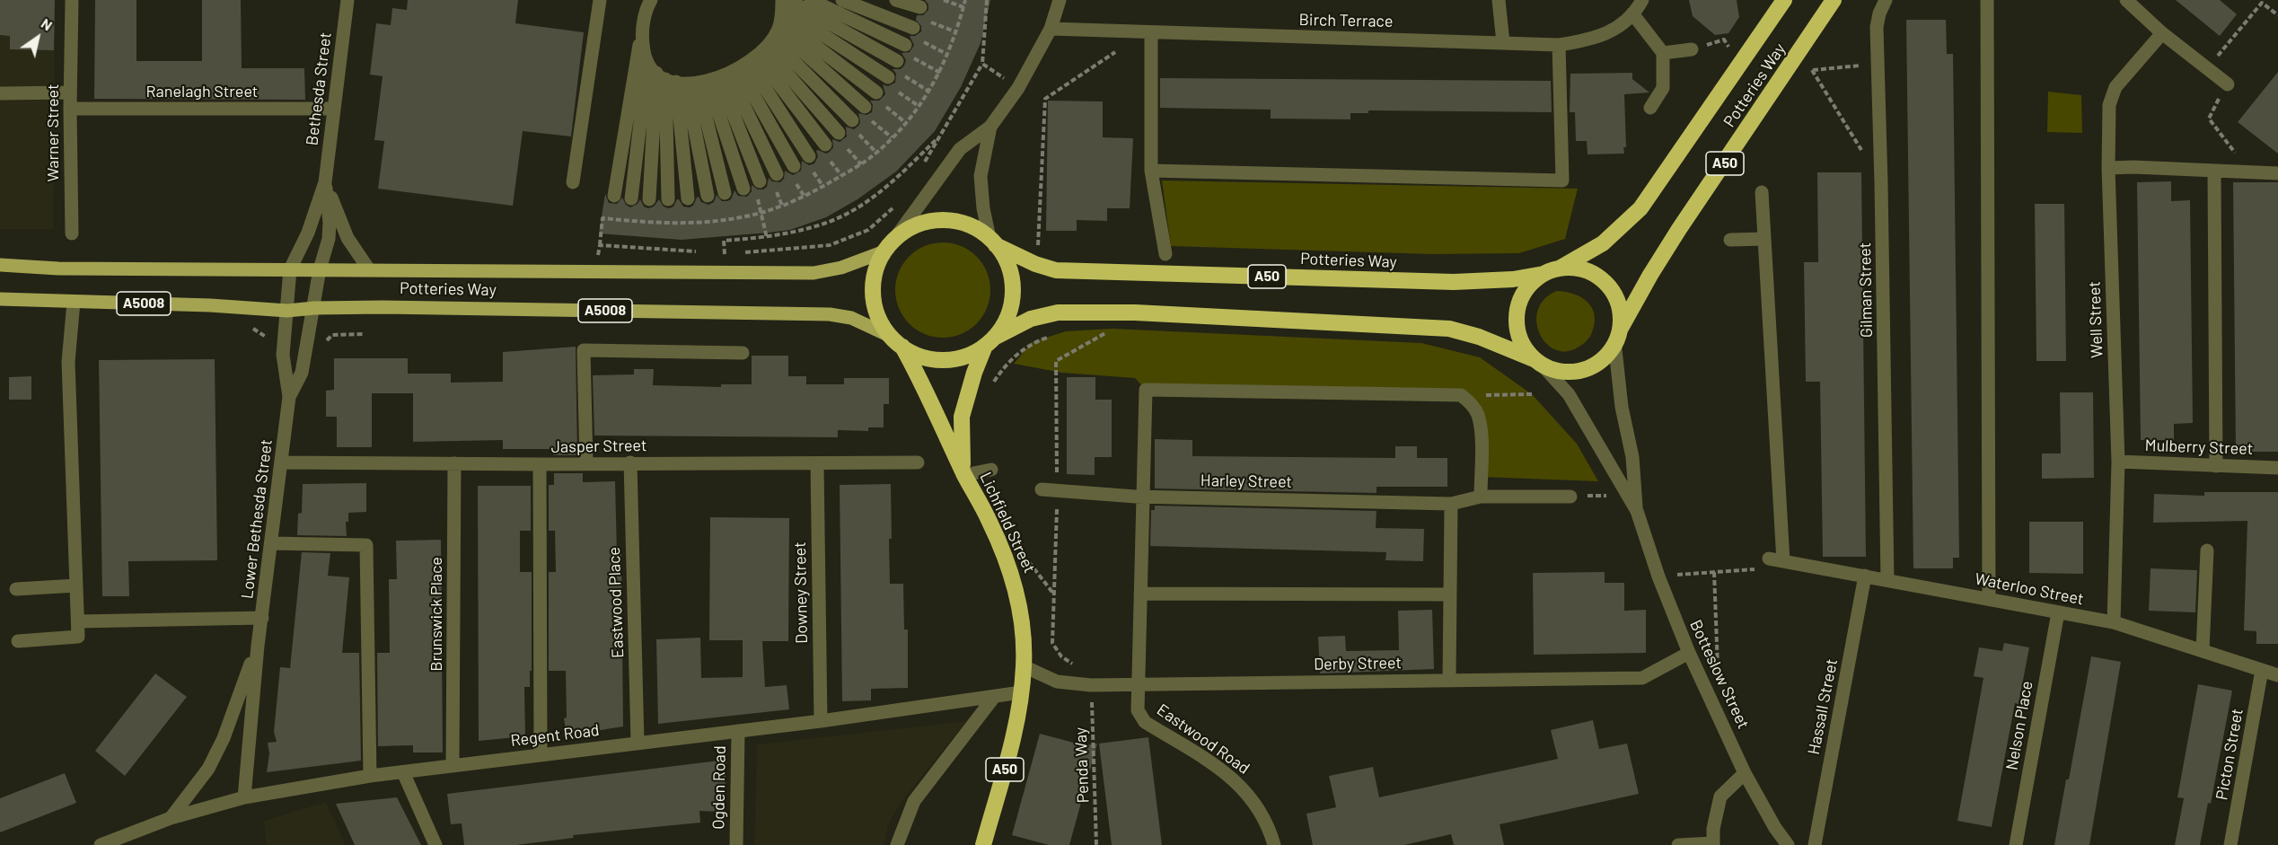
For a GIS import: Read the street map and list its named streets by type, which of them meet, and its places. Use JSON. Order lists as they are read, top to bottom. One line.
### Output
{"streets":{"highway":["Potteries Way","A50","Lichfield Street"],"main road":["A5008"],"street":["Birch Terrace","Bethesda Street","Ranelagh Street","Warner Street","Gilman Street","Well Street","Jasper Street","Mulberry Street","Harley Street","Lower Bethesda Street","Waterloo Street","Downey Street","Eastwood Place","Brunswick Place","Derby Street","Botteslow Street","Hassall Street","Nelson Place","Regent Road","Eastwood Road","Picton Street","Ogden Road"],"path":["Penda Way"]},"crossings":[["Potteries Way","Bethesda Street"],["Potteries Way","Lower Bethesda Street"],["Potteries Way","Lichfield Street"],["Potteries Way","Botteslow Street"],["Bethesda Street","Ranelagh Street"],["Bethesda Street","Lower Bethesda Street"],["Ranelagh Street","Warner Street"],["Gilman Street","Waterloo Street"],["Well Street","Mulberry Street"],["Well Street","Waterloo Street"],["Jasper Street","Lower Bethesda Street"],["Jasper Street","Downey Street"],["Jasper Street","Eastwood Place"],["Jasper Street","Brunswick Place"],["Harley Street","Eastwood Road"],["Lower Bethesda Street","Regent Road"],["Lichfield Street","Derby Street"],["Lichfield Street","Regent Road"],["Waterloo Street","Hassall Street"],["Waterloo Street","Nelson Place"],["Waterloo Street","Picton Street"],["Downey Street","Regent Road"],["Eastwood Place","Regent Road"],["Brunswick Place","Regent Road"],["Derby Street","Botteslow Street"],["Derby Street","Eastwood Road"],["Derby Street","Penda Way"],["Regent Road","Ogden Road"]],"north":"top right"}
